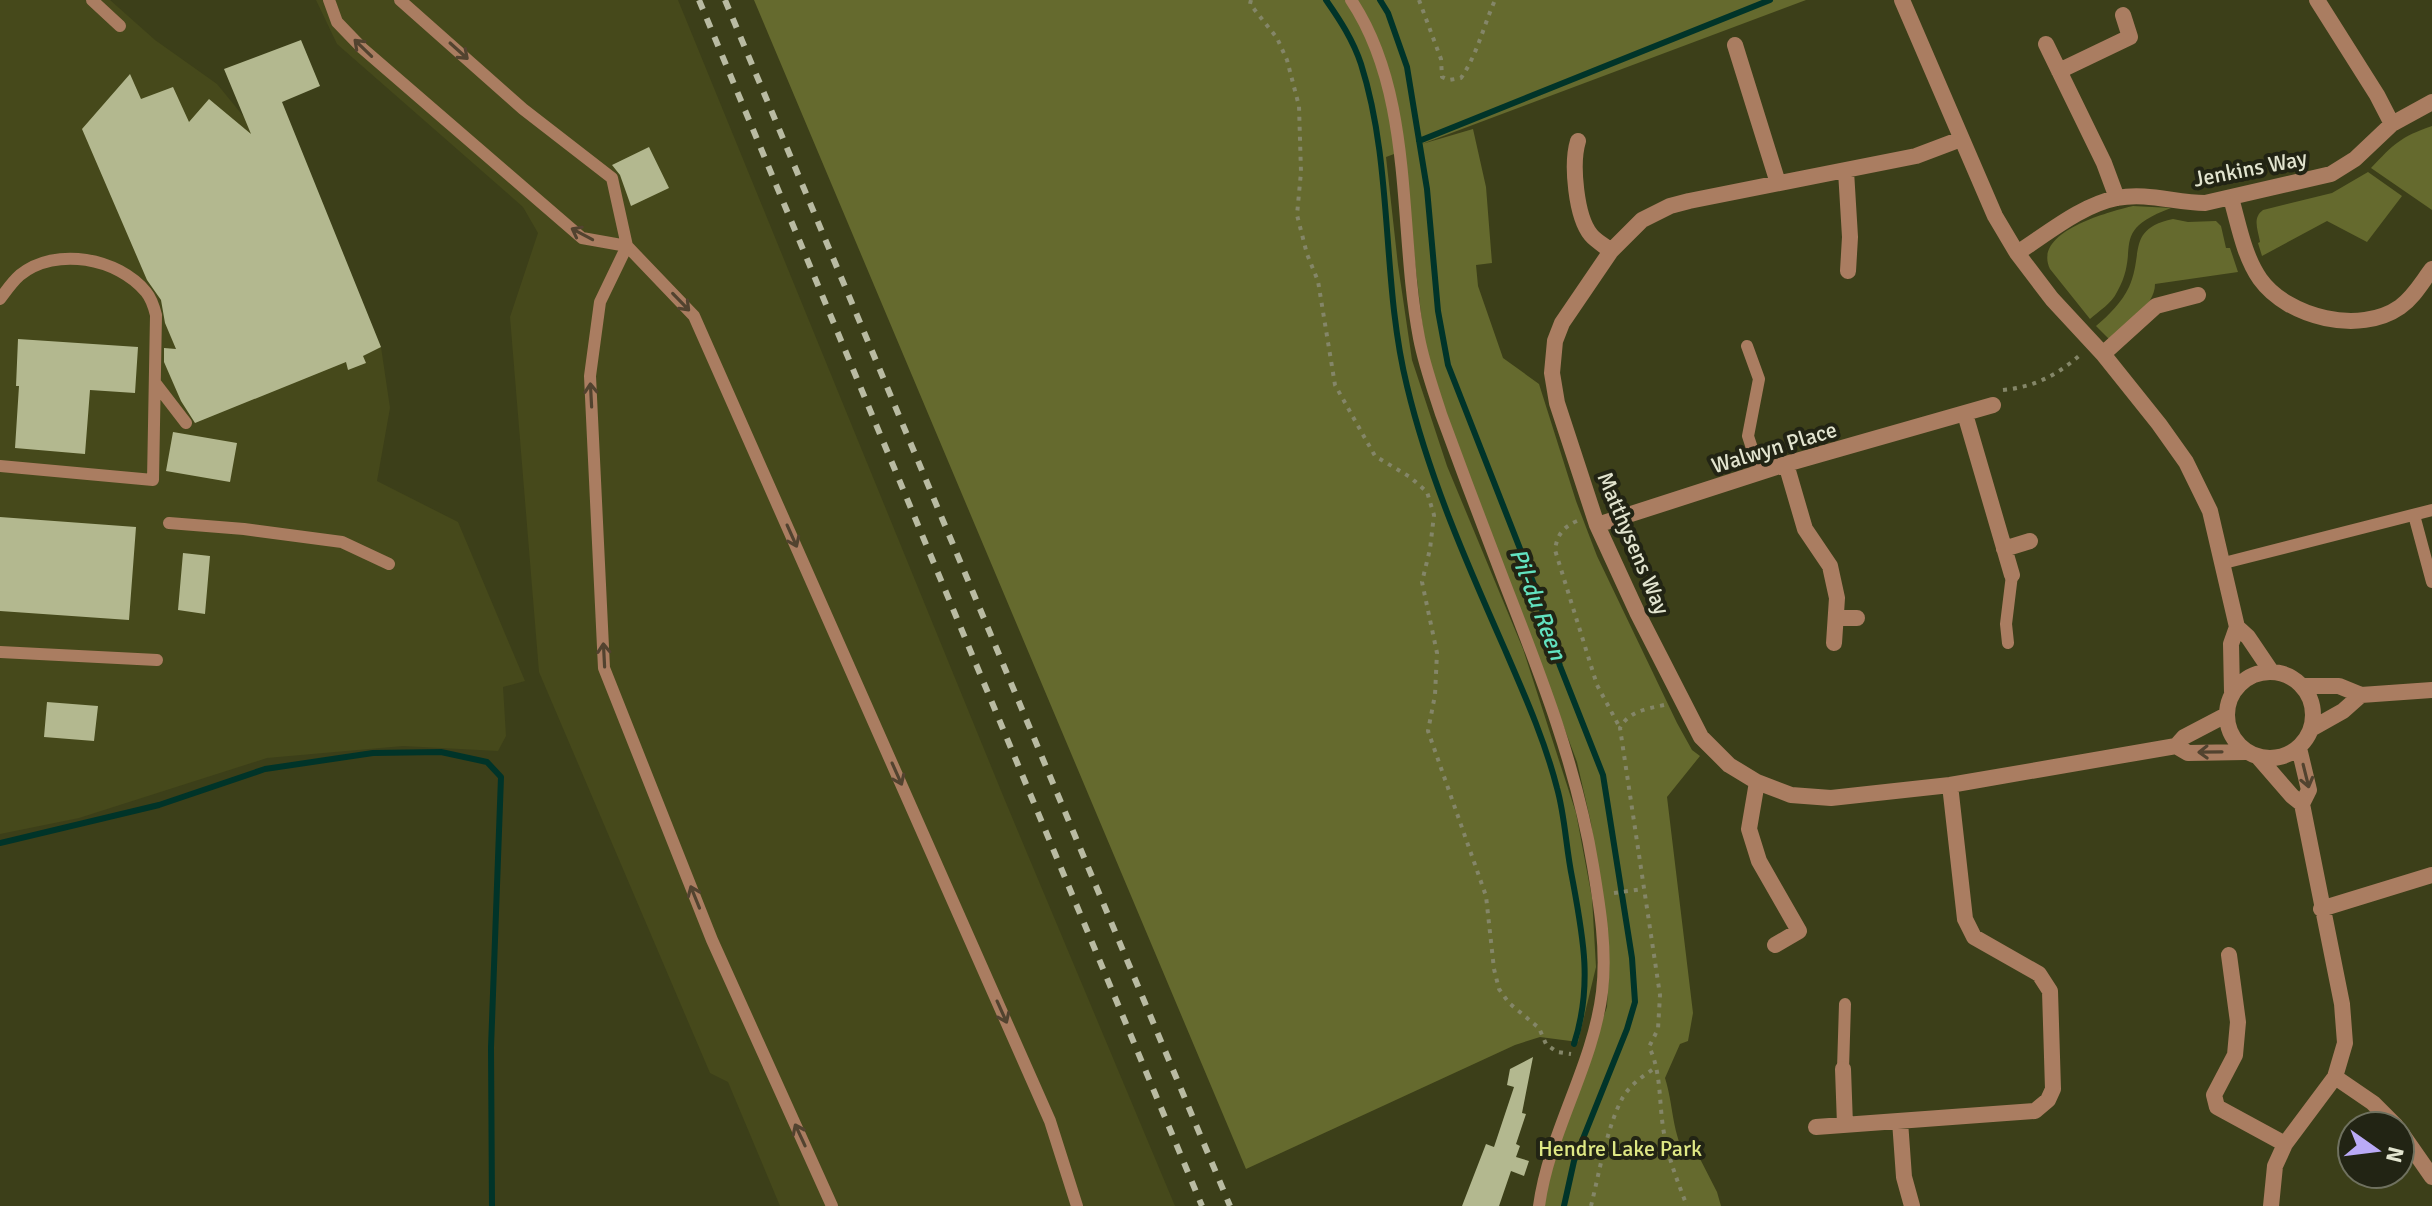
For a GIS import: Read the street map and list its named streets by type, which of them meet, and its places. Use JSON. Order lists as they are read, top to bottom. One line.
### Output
{"streets":{"street":["Jenkins Way","Walwyn Place","Matthysens Way"]},"crossings":[["Walwyn Place","Matthysens Way"]],"water":["Pil-du Reen"],"parks":["Hendre Lake Park"],"north":"right"}
